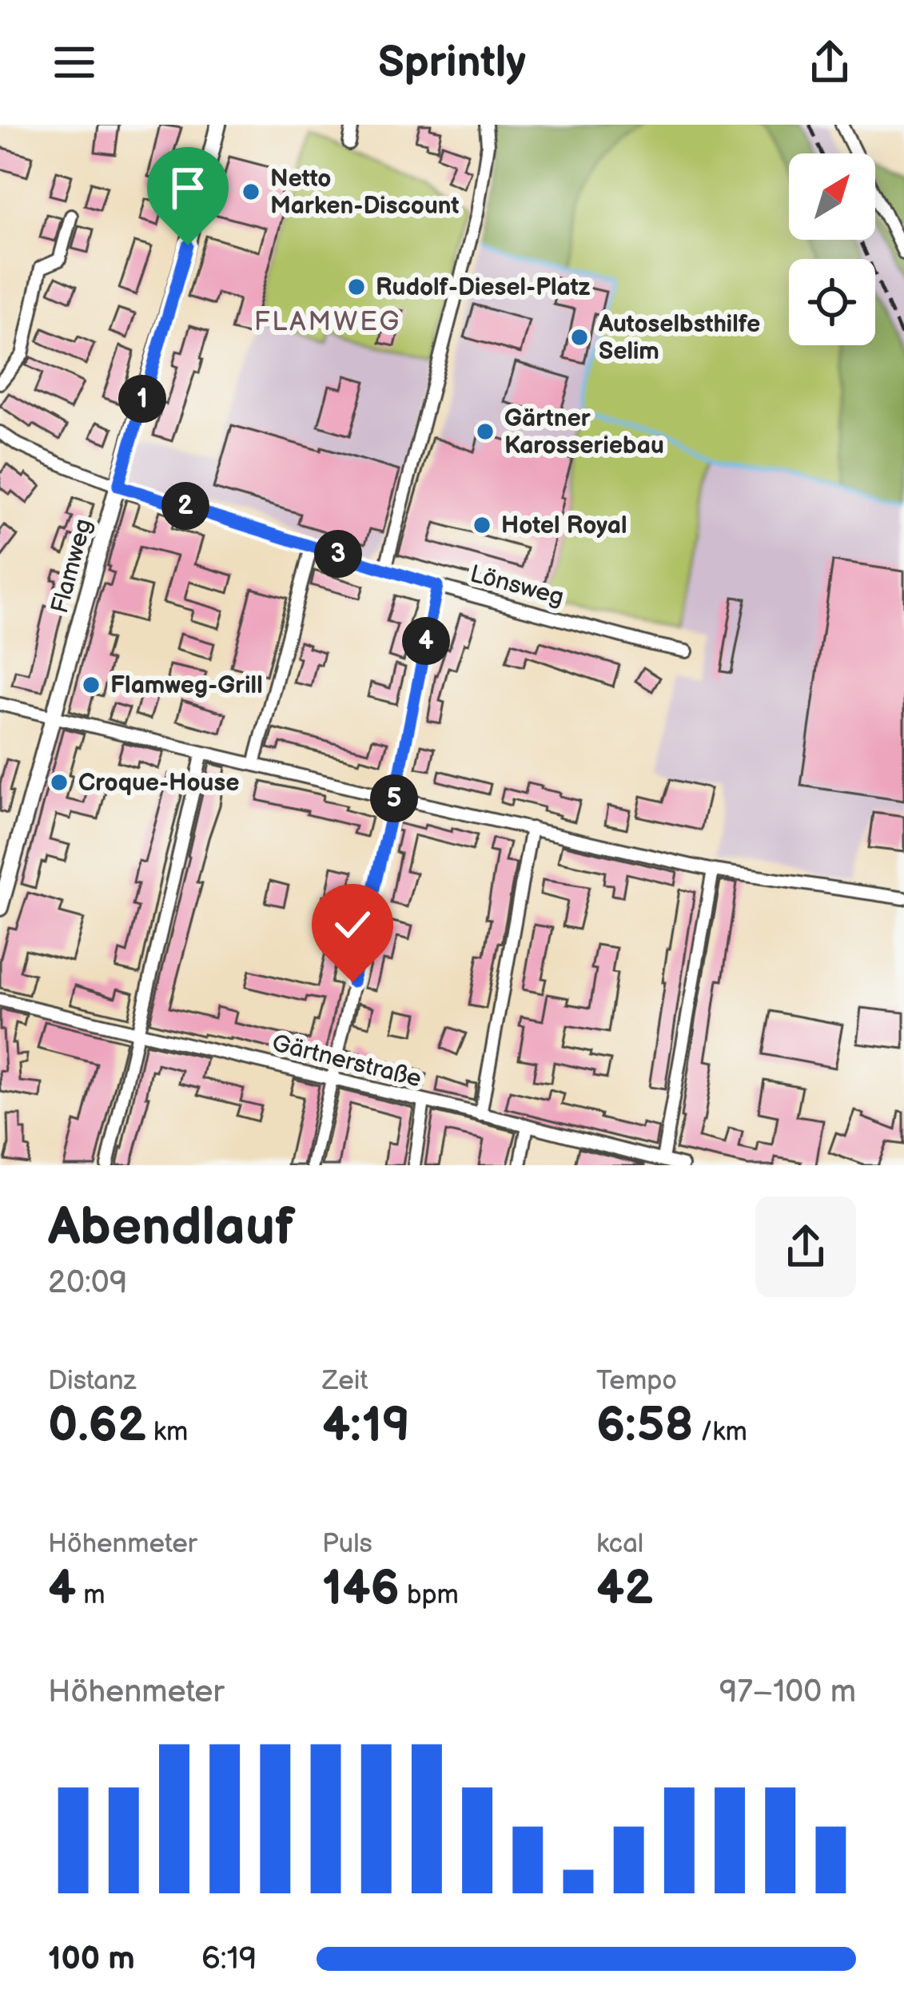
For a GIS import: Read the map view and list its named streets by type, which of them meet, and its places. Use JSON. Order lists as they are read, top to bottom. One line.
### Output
{"streets":{"main road":["Flamweg"],"street":["Lönsweg","Gärtnerstraße"]},"crossings":[["Flamweg","Lönsweg"]],"districts":["FLAMWEG"],"places":["Netto Marken-Discount","Rudolf-Diesel-Platz","Autoselbsthilfe Selim","Gärtner Karosseriebau","Hotel Royal","Flamweg-Grill","Croque-House"],"north":"top right","page":{"header":"Sprintly","pins":["1","2","3","4","5"],"heading":["Abendlauf","20:09"],"stats":[["Distanz","0.62 km"],["Zeit","4:19"],["Tempo","6:58 /km"],["Höhenmeter","4 m"],["Puls","146 bpm"],["kcal","42"]],"chart":["Höhenmeter","97–100 m"],"list":[{"name":"100 m","note":"6:19"}]}}
